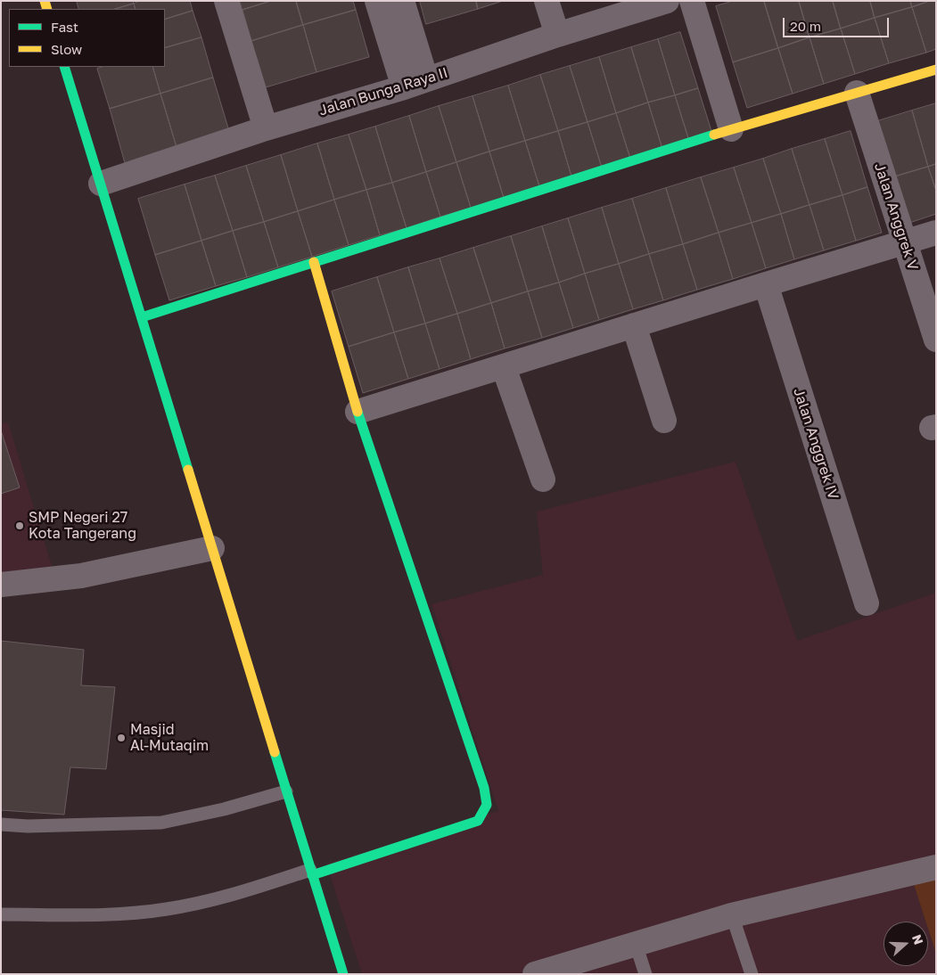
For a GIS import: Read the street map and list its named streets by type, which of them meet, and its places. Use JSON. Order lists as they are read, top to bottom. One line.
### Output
{"streets":{"street":["Jalan Bunga Raya II","Jalan Anggrek V","Jalan Anggrek IV"]},"places":["SMP Negeri 27 Kota Tangerang","Masjid Al-Mutaqim"],"legend":["Fast","Slow"],"scale_bar":"20 m","north":"right"}
